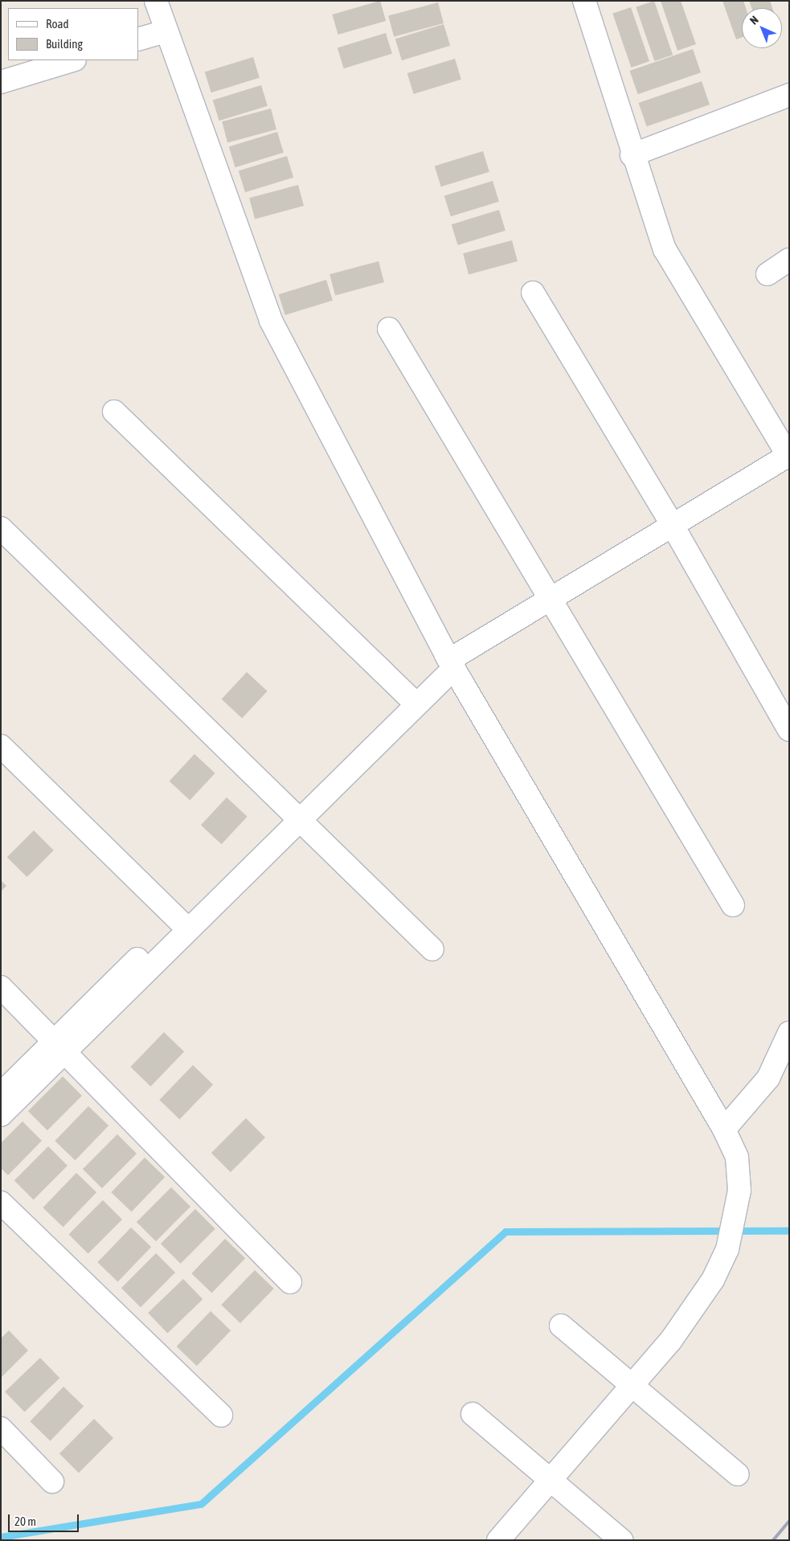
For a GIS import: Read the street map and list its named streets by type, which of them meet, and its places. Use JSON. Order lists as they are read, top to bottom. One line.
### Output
{"legend":["Road","Building"],"scale_bar":"20 m","north":"top left"}
